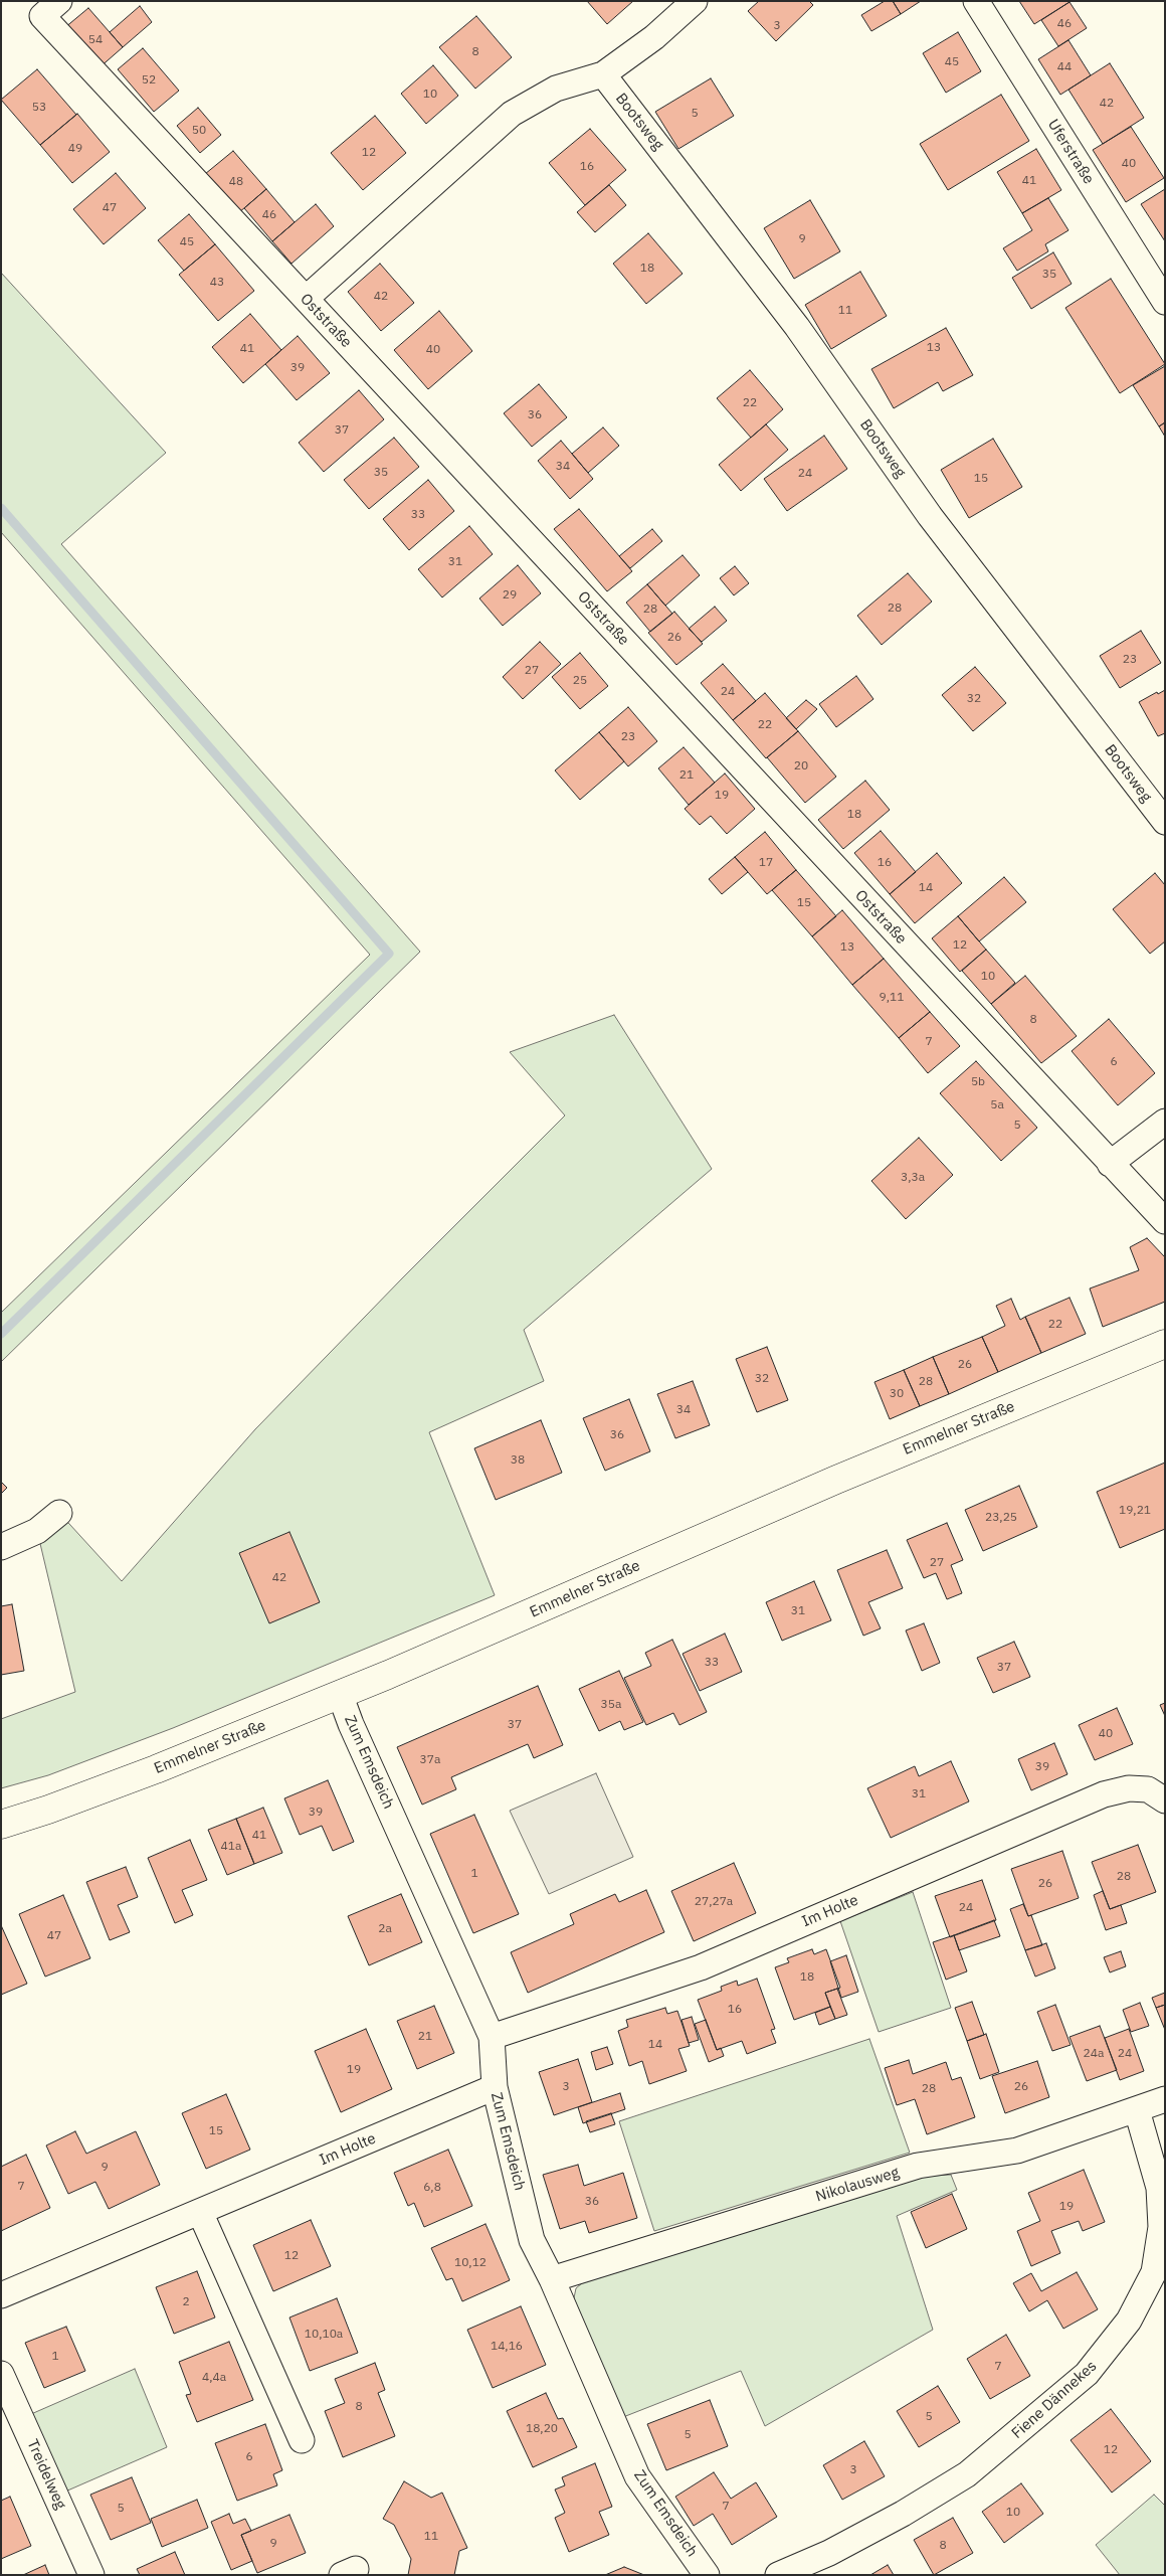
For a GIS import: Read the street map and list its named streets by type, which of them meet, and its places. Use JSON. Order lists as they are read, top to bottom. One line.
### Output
{"streets":{"street":["Bootsweg","Uferstraße","Oststraße","Emmelner Straße","Zum Emsdeich","Im Holte","Nikolausweg","Fiene Dännekes","Treidelweg"]},"crossings":[["Emmelner Straße","Zum Emsdeich"],["Zum Emsdeich","Im Holte"],["Zum Emsdeich","Nikolausweg"],["Nikolausweg","Fiene Dännekes"]],"house_numbers":["46","3","54","8","45","44","52","10","42","53","5","50","49","12","40","16","41","48","47","46","9","45","18","35","43","42","11","13","41","40","39","22","36","37","34","35","24","15","33","31","29","28","28","26","23","27","25","24","32","22","23","20","21","19","18","17","16","14","15","12","13","10","9,11","8","7","6","5b","5a","5","3,3a","22","26","32","28","30","34","36","38","19,21","23,25","27","42","31","33","37","35a","37","40","37a","39","31","39","41","41a","1","28","26","27,27a","24","2a","47","18","16","21","14","24a","24","19","3","26","28","15","9","7","6,8","36","19","12","10,12","2","10,10a","14,16","1","7","4,4a","8","5","18,20","5","12","6","3","7","5","10","11","9","8"]}
